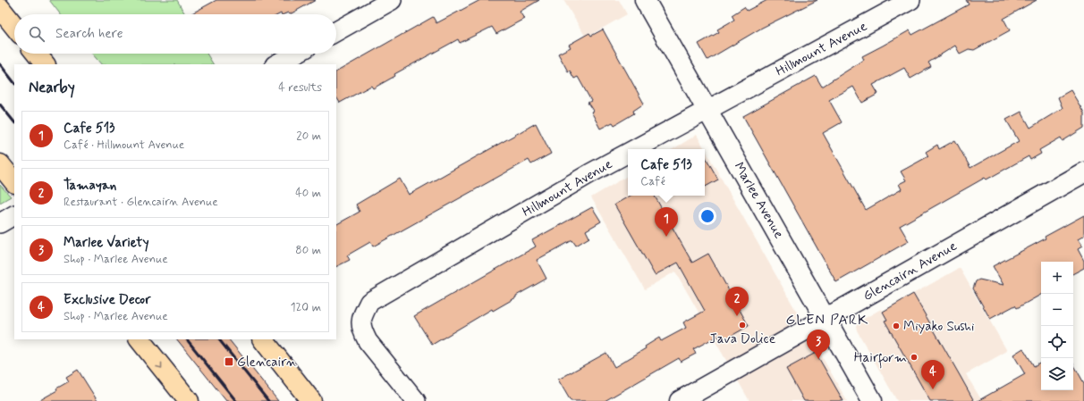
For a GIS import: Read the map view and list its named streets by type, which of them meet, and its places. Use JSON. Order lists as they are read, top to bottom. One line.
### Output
{"streets":{"street":["Hillmount Avenue","Marlee Avenue","Glencairn Avenue"]},"crossings":[["Hillmount Avenue","Marlee Avenue"],["Marlee Avenue","Glencairn Avenue"]],"districts":["GLEN PARK"],"places":{"other":["Java Dolice","Miyako Sushi","Hairform"],"transit":["Glencairn"]},"page":{"search":"Search here","heading":["Nearby","4 results"],"list":[{"mark":"1","name":"Cafe 513","note":"Café · Hillmount Avenue","value":"20 m"},{"mark":"2","name":"Tamayan","note":"Restaurant · Glencairn Avenue","value":"40 m"},{"mark":"3","name":"Marlee Variety","note":"Shop · Marlee Avenue","value":"80 m"},{"mark":"4","name":"Exclusive Decor","note":"Shop · Marlee Avenue","value":"120 m"}],"popup":["Cafe 513","Café"],"pins":["1","2","3","4"],"map_buttons":["+","−"]}}
